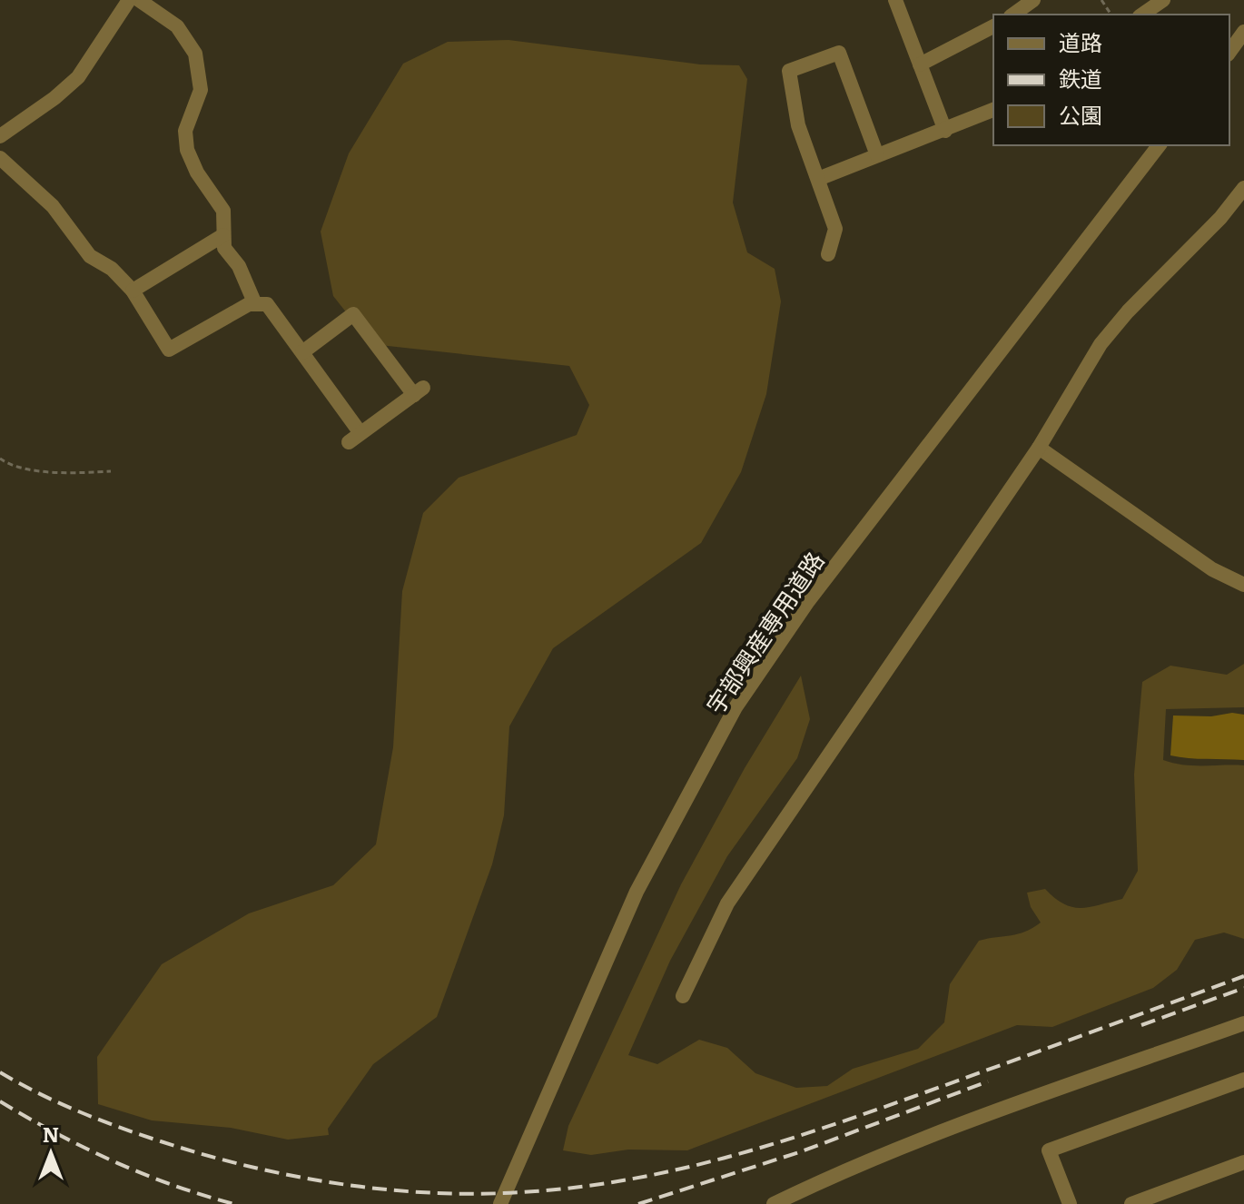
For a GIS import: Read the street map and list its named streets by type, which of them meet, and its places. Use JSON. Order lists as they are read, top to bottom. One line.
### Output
{"streets":{"street":["宇部興産専用道路"]},"legend":["道路","鉄道","公園"],"north":"top"}
